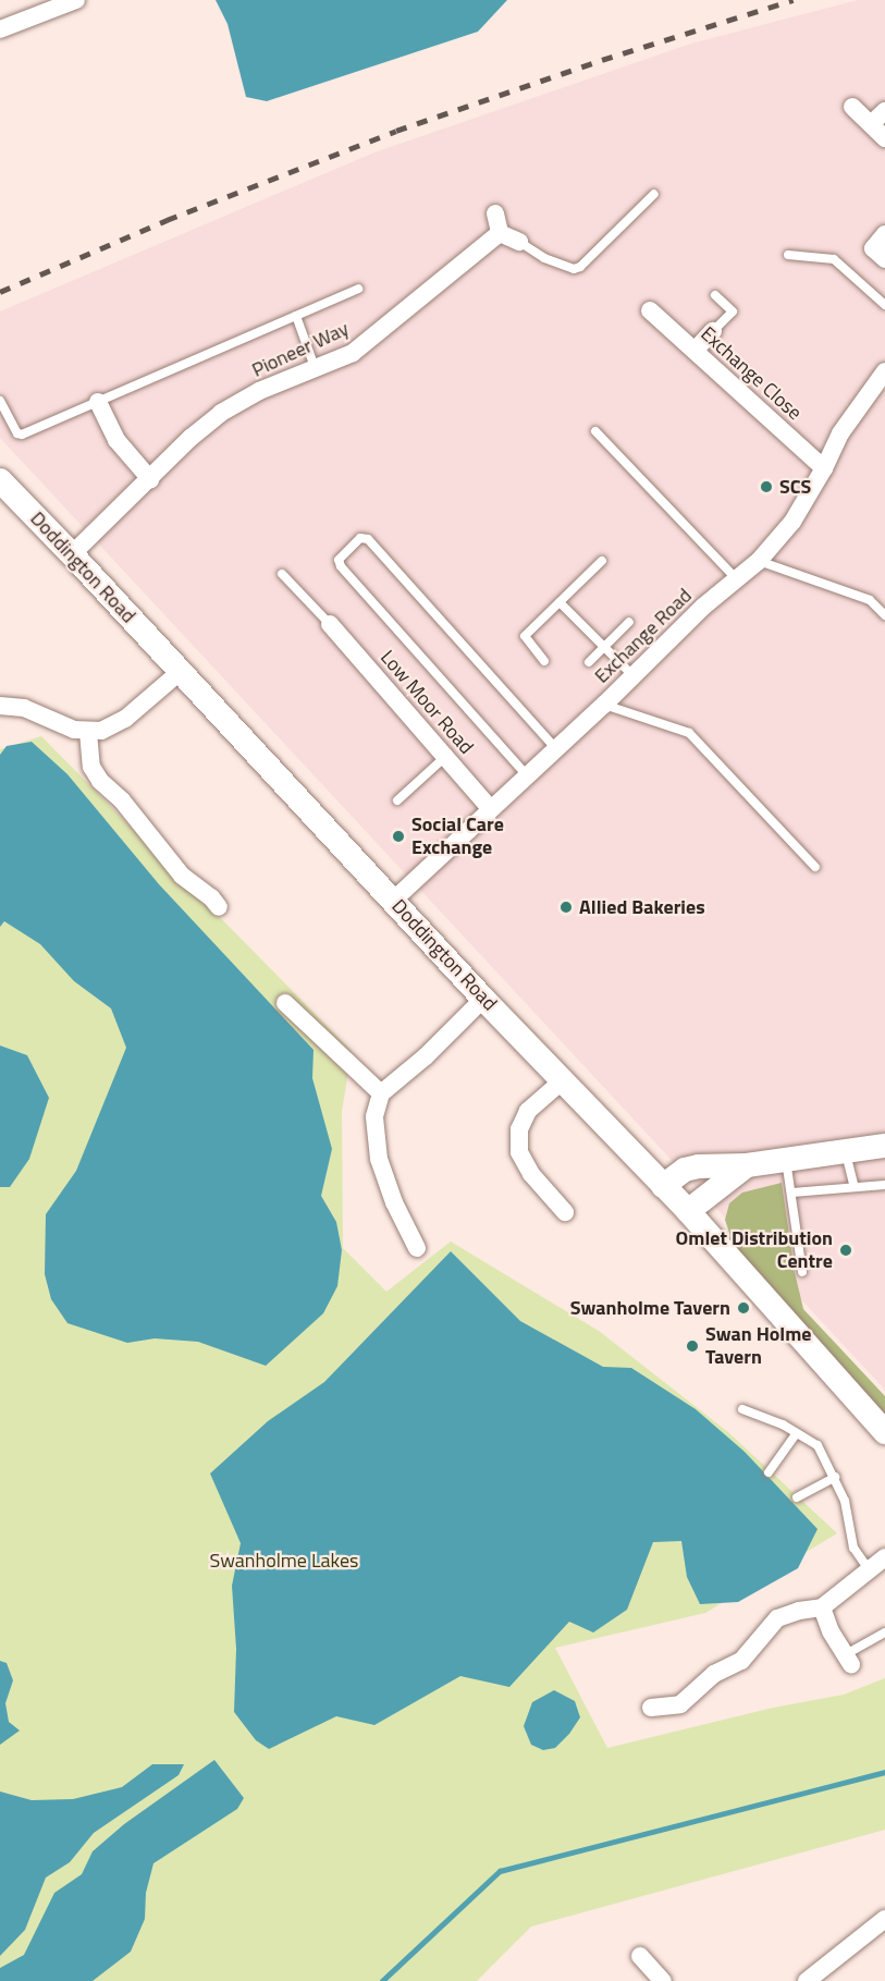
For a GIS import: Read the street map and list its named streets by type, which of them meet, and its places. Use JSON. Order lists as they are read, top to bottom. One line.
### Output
{"streets":{"main road":["Doddington Road"],"street":["Pioneer Way","Exchange Close","Exchange Road","Low Moor Road"]},"crossings":[["Pioneer Way","Doddington Road"],["Exchange Close","Exchange Road"],["Doddington Road","Exchange Road"],["Exchange Road","Low Moor Road"]],"parks":["Swanholme Lakes"],"places":["SCS","Social Care Exchange","Allied Bakeries","Omlet Distribution Centre","Swanholme Tavern","Swan Holme Tavern"]}
